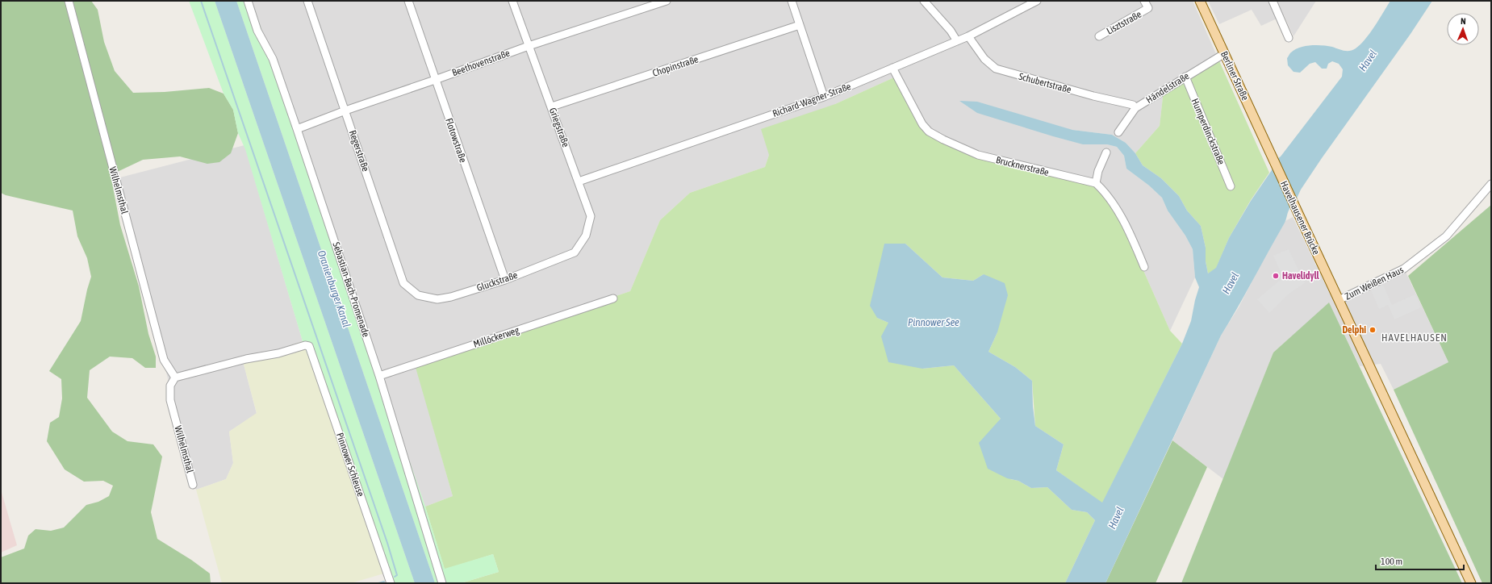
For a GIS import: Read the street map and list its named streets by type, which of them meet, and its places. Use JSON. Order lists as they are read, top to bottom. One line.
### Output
{"streets":{"main road":["Berliner Straße","Havelhausener Brücke"],"street":["Lisztstraße","Beethovenstraße","Chopinstraße","Schubertstraße","Händelstraße","Richard-Wagner-Straße","Griegstraße","Humperdinckstraße","Flotowstraße","Regerstraße","Brucknerstraße","Wilhelmsthal","Gluckstraße","Zum Weißen Haus","Sebastian-Bach-Promenade","Millöckerweg","Pinnower Schleuse"]},"crossings":[["Beethovenstraße","Griegstraße"],["Beethovenstraße","Flotowstraße"],["Beethovenstraße","Regerstraße"],["Beethovenstraße","Sebastian-Bach-Promenade"],["Chopinstraße","Griegstraße"],["Berliner Straße","Händelstraße"],["Berliner Straße","Havelhausener Brücke"],["Schubertstraße","Händelstraße"],["Schubertstraße","Richard-Wagner-Straße"],["Händelstraße","Humperdinckstraße"],["Richard-Wagner-Straße","Griegstraße"],["Richard-Wagner-Straße","Brucknerstraße"],["Griegstraße","Gluckstraße"],["Flotowstraße","Gluckstraße"],["Regerstraße","Gluckstraße"],["Wilhelmsthal","Pinnower Schleuse"],["Havelhausener Brücke","Zum Weißen Haus"],["Sebastian-Bach-Promenade","Millöckerweg"]],"districts":["HAVELHAUSEN"],"water":["Havel","Oranienburger Kanal","Pinnower See"],"places":["Havelidyll","Delphi"],"scale_bar":"100 m","north":"top"}
